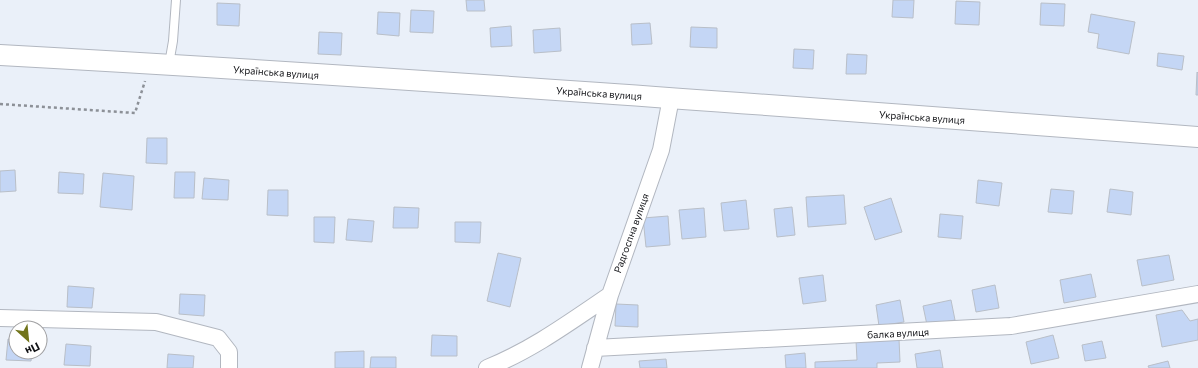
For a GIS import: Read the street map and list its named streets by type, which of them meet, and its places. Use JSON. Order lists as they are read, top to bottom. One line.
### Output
{"streets":{"street":["Українська вулиця","Радгоспна вулиця","балка вулиця"]},"crossings":[["Українська вулиця","Радгоспна вулиця"],["Радгоспна вулиця","балка вулиця"]],"north":"bottom right"}
